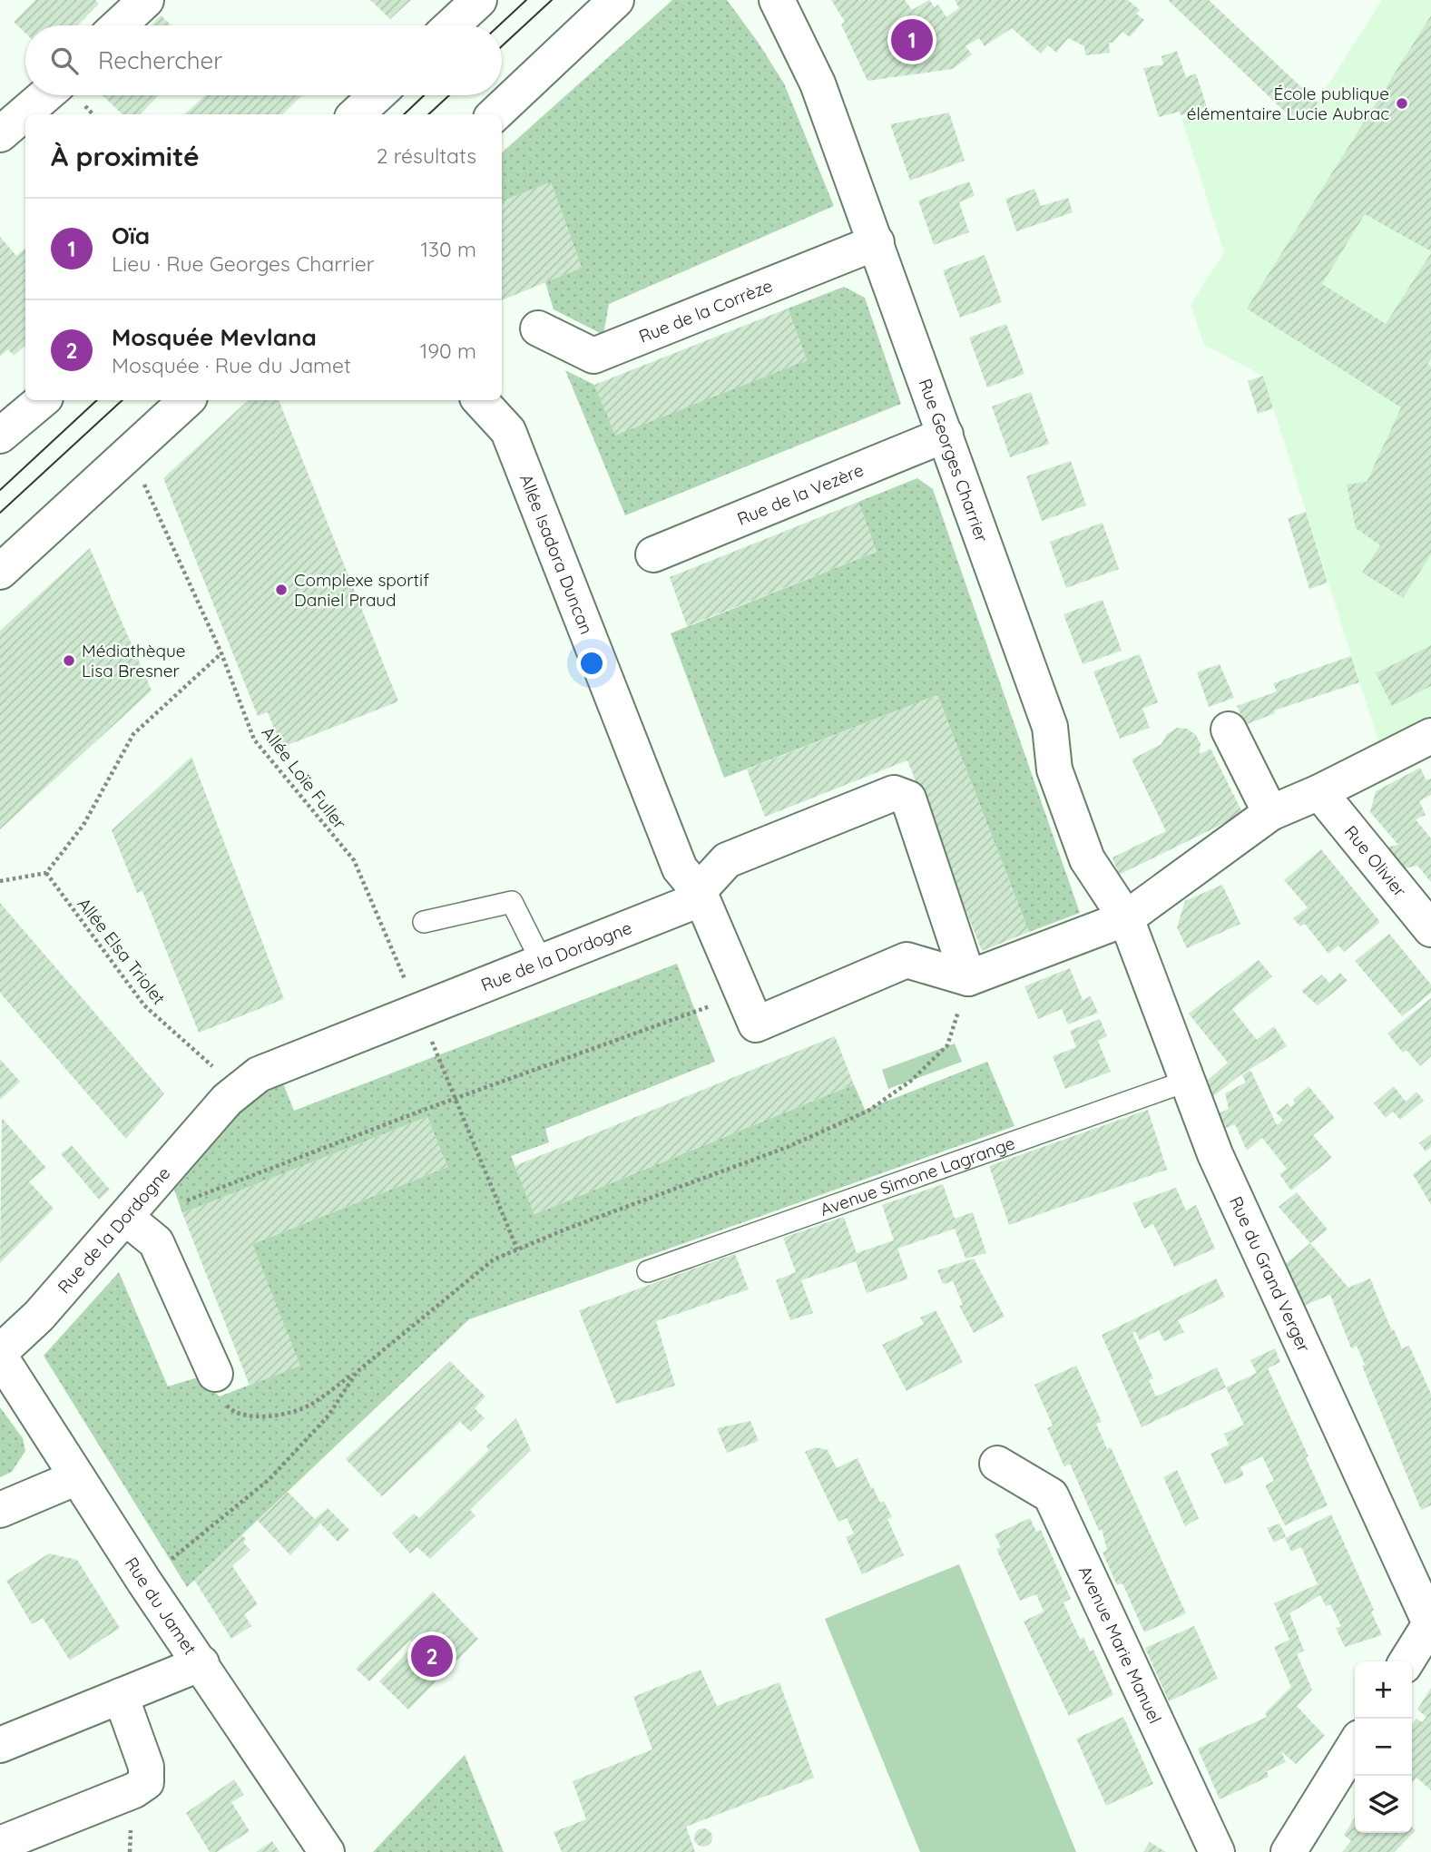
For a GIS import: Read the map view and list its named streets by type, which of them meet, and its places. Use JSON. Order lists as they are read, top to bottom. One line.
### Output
{"streets":{"street":["Rue de la Corrèze","Rue Georges Charrier","Rue de la Vezère","Allée Isadora Duncan","Rue Olivier","Rue de la Dordogne","Rue du Grand Verger","Rue du Jamet","Avenue Marie Manuel"],"lane":["Avenue Simone Lagrange"],"path":["Allée Loïe Fuller","Allée Elsa Triolet"]},"crossings":[["Rue de la Corrèze","Rue Georges Charrier"],["Rue Georges Charrier","Rue de la Vezère"],["Rue Georges Charrier","Rue du Grand Verger"],["Allée Isadora Duncan","Rue de la Dordogne"],["Allée Loïe Fuller","Rue de la Dordogne"],["Allée Elsa Triolet","Rue de la Dordogne"],["Rue de la Dordogne","Rue du Jamet"],["Avenue Simone Lagrange","Rue du Grand Verger"]],"places":["École publique élémentaire Lucie Aubrac","Complexe sportif Daniel Praud","Médiathèque Lisa Bresner"],"page":{"pins":["1","2"],"search":"Rechercher","heading":["À proximité","2 résultats"],"list":[{"mark":"1","name":"Oïa","note":"Lieu · Rue Georges Charrier","value":"130 m"},{"mark":"2","name":"Mosquée Mevlana","note":"Mosquée · Rue du Jamet","value":"190 m"}],"map_buttons":["+","−"]}}
